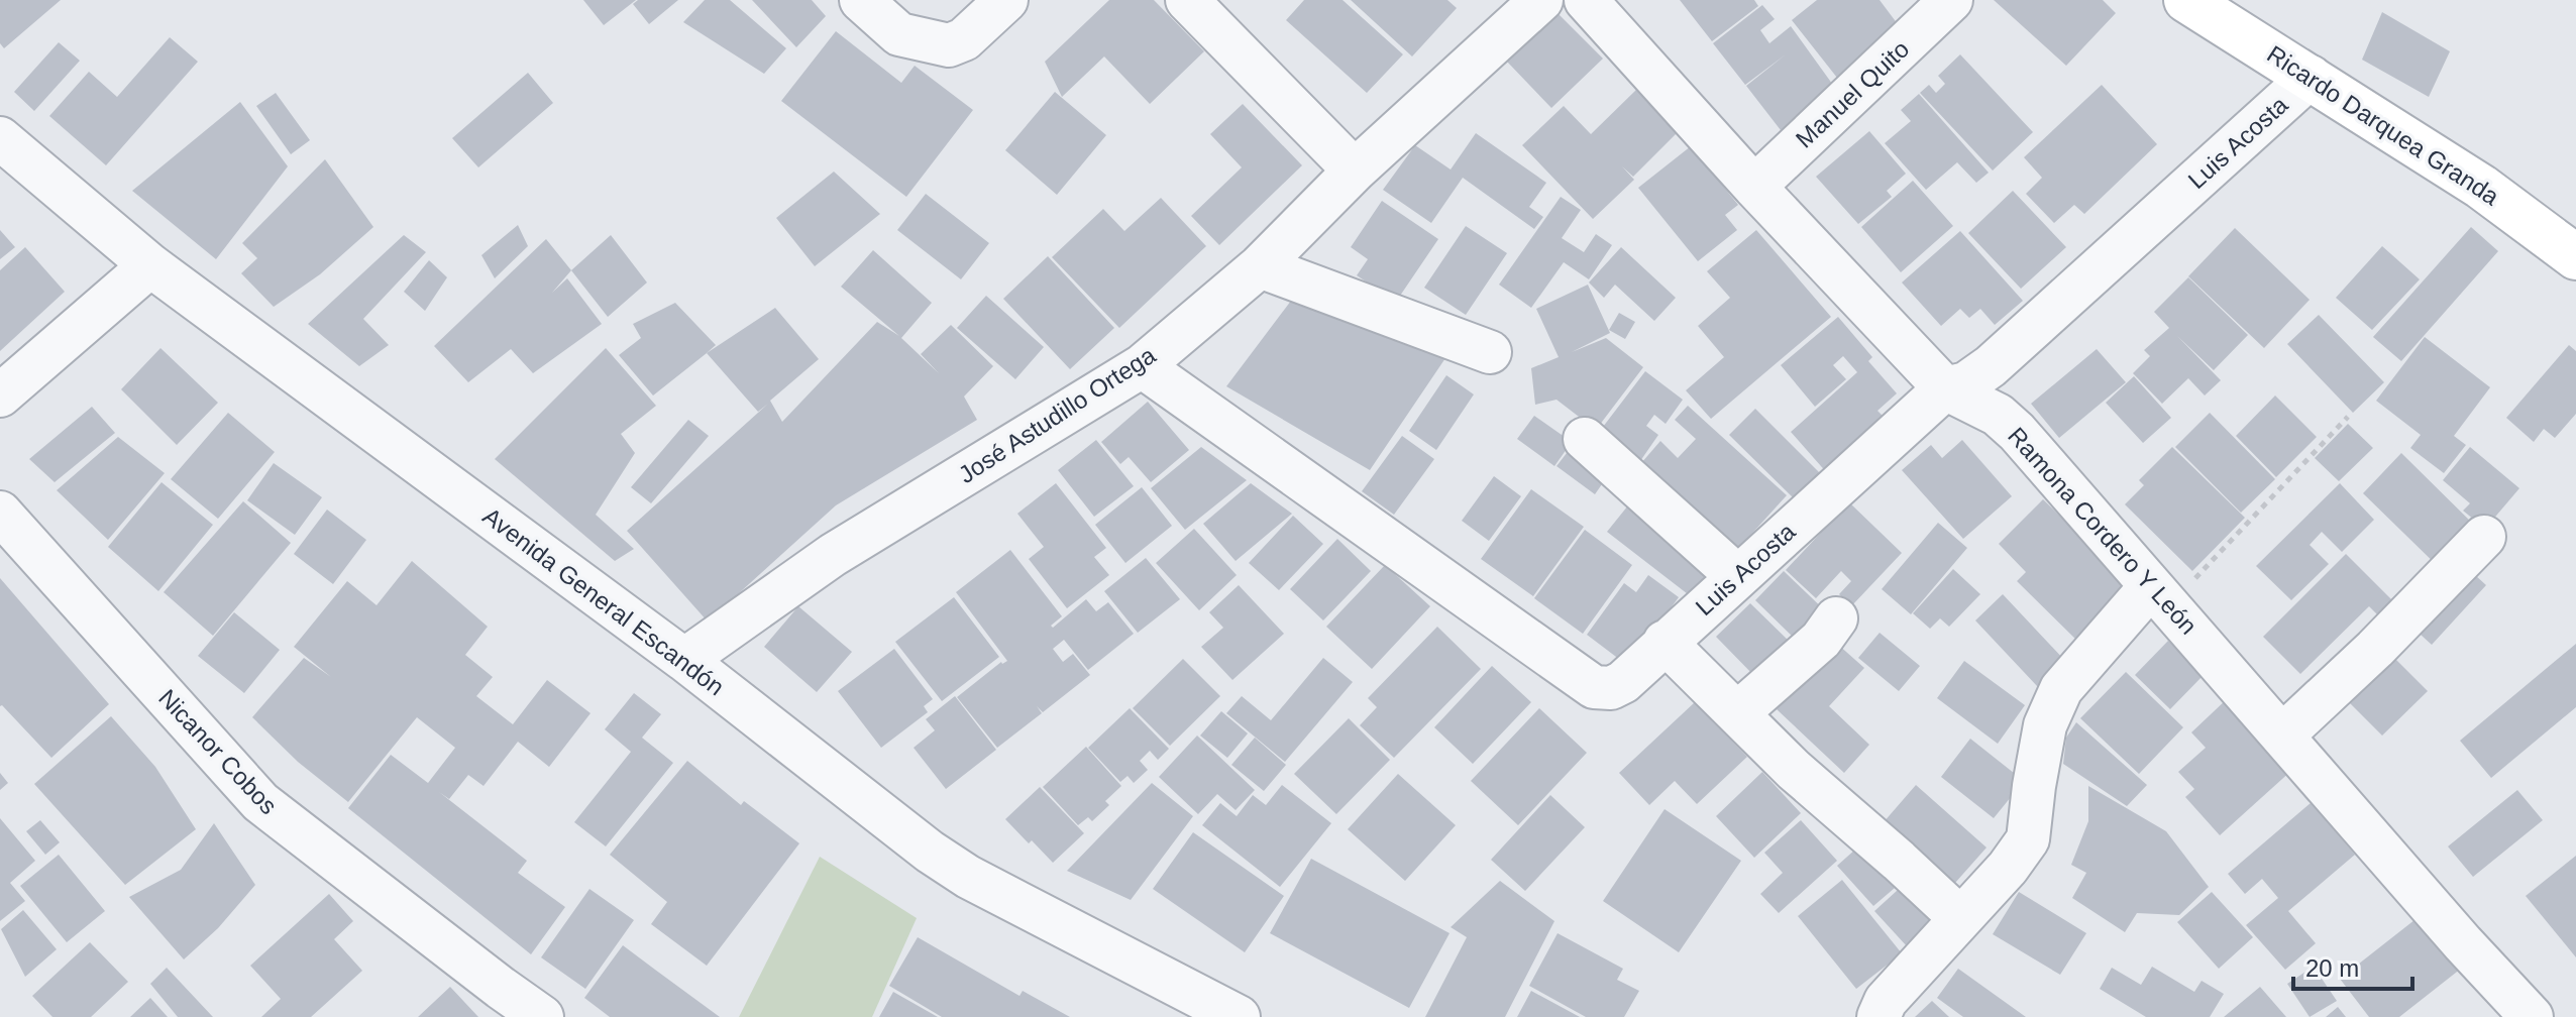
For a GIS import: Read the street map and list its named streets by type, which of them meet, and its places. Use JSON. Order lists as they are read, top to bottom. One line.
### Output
{"streets":{"main road":["Ricardo Darquea Granda"],"street":["Manuel Quito","Luis Acosta","José Astudillo Ortega","Ramona Cordero Y León","Avenida General Escandón","Nicanor Cobos"]},"crossings":[["Manuel Quito","Ramona Cordero Y León"],["Ricardo Darquea Granda","Luis Acosta"],["Luis Acosta","José Astudillo Ortega"],["Luis Acosta","Ramona Cordero Y León"],["José Astudillo Ortega","Avenida General Escandón"]],"scale_bar":"20 m"}
